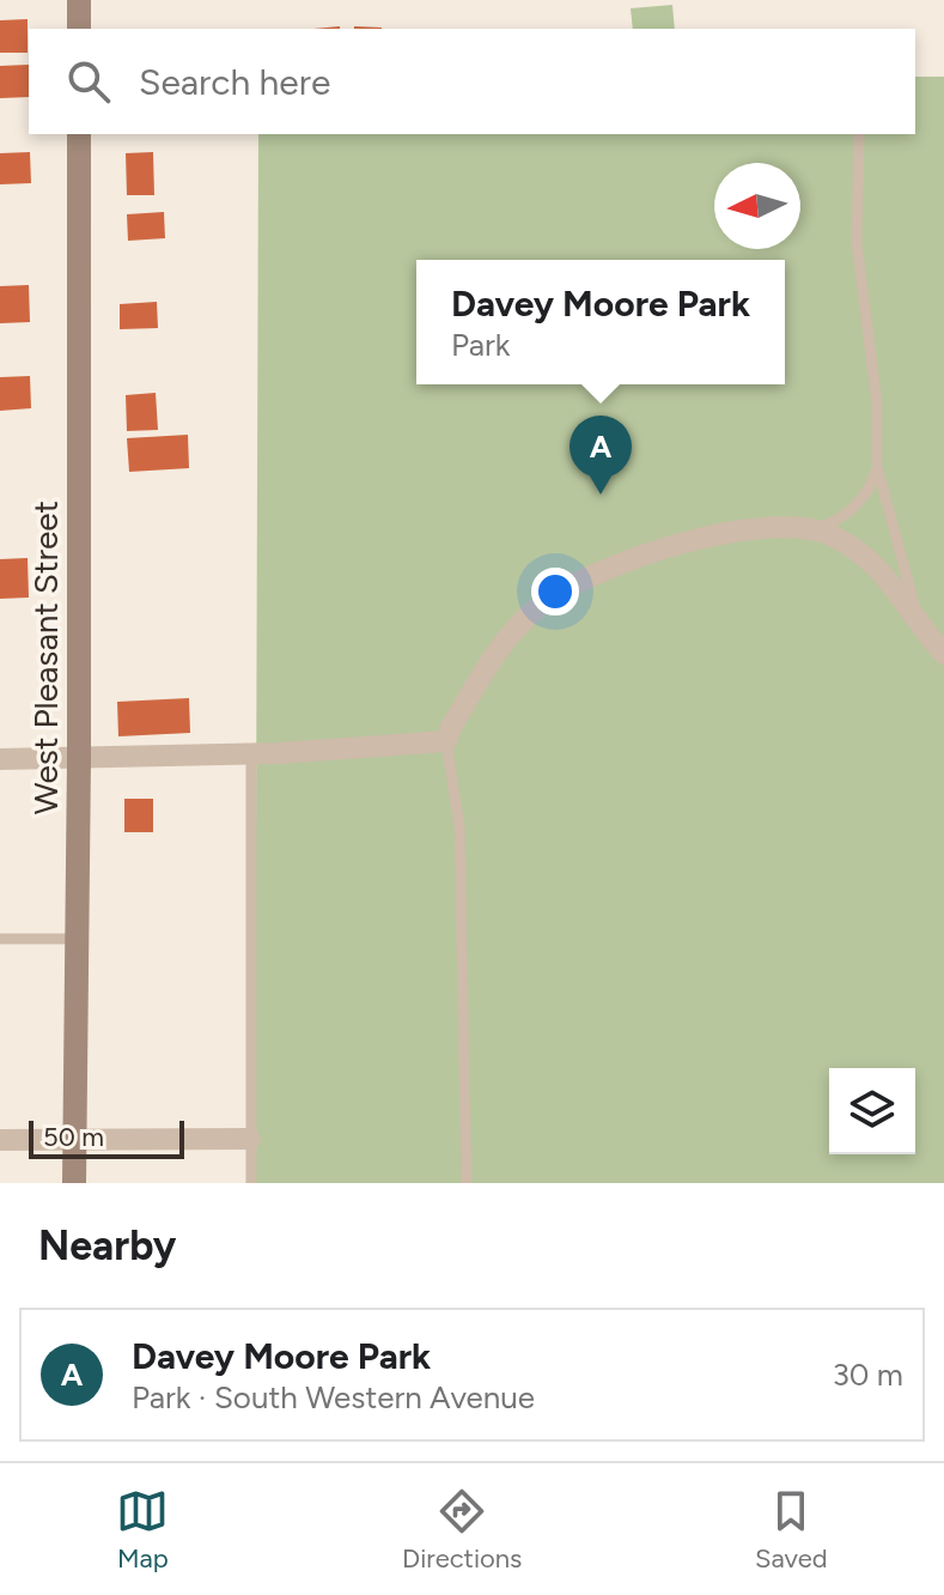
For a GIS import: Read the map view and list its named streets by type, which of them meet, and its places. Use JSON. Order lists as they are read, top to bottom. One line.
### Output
{"streets":{"street":["West Pleasant Street"]},"scale_bar":"50 m","north":"left","page":{"search":"Search here","popup":["Davey Moore Park","Park"],"pins":"A","scale":"50 m","heading":"Nearby","list":[{"mark":"A","name":"Davey Moore Park","note":"Park · South Western Avenue","value":"30 m"}],"nav":["Map","Directions","Saved"]}}
